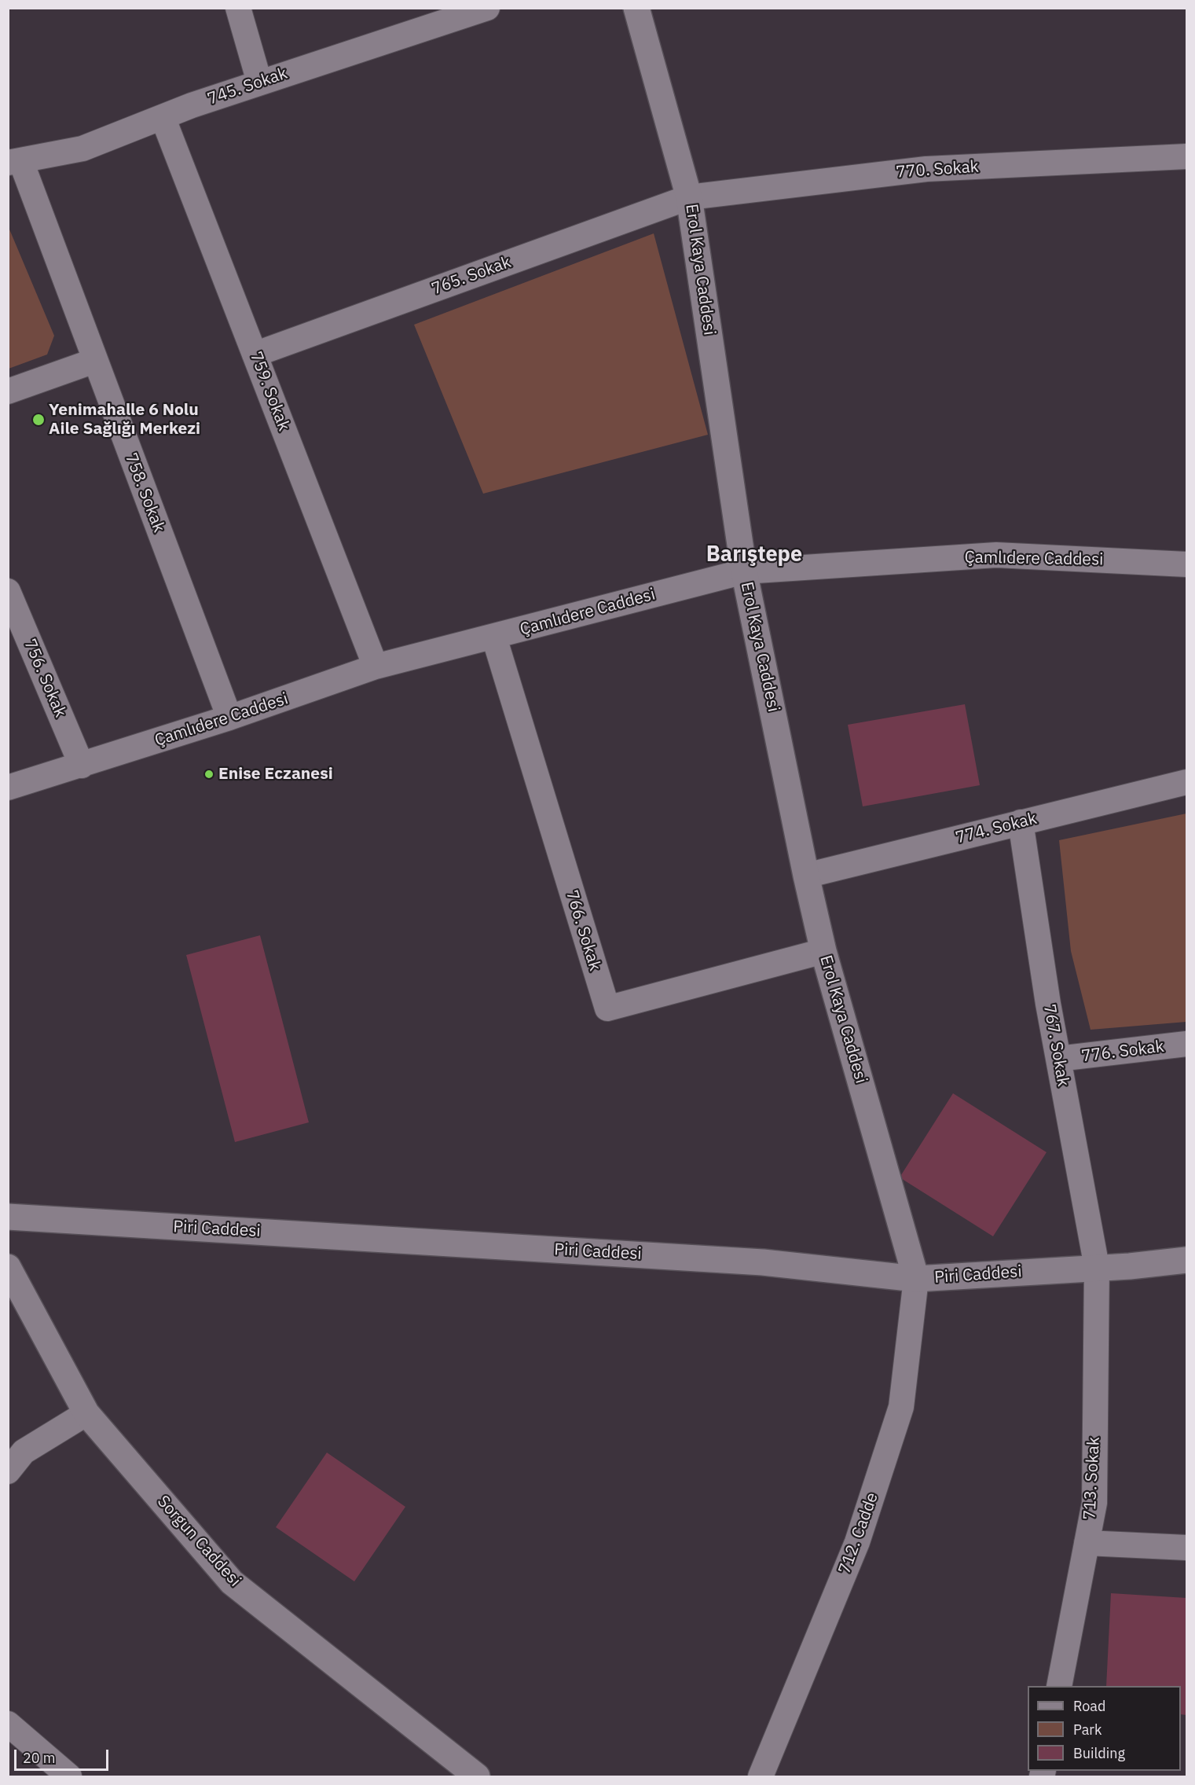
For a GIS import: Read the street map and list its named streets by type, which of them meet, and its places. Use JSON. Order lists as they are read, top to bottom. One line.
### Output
{"streets":{"street":["745. Sokak","770. Sokak","Erol Kaya Caddesi","765. Sokak","759. Sokak","758. Sokak","Çamlıdere Caddesi","756. Sokak","774. Sokak","766. Sokak","767. Sokak","776. Sokak","Piri Caddesi","713. Sokak","712. Cadde","Sorgun Caddesi"]},"crossings":[["745. Sokak","759. Sokak"],["745. Sokak","758. Sokak"],["770. Sokak","Erol Kaya Caddesi"],["770. Sokak","765. Sokak"],["Erol Kaya Caddesi","765. Sokak"],["Erol Kaya Caddesi","Çamlıdere Caddesi"],["Erol Kaya Caddesi","774. Sokak"],["Erol Kaya Caddesi","766. Sokak"],["Erol Kaya Caddesi","Piri Caddesi"],["Erol Kaya Caddesi","712. Cadde"],["765. Sokak","759. Sokak"],["759. Sokak","Çamlıdere Caddesi"],["758. Sokak","Çamlıdere Caddesi"],["Çamlıdere Caddesi","756. Sokak"],["Çamlıdere Caddesi","766. Sokak"],["774. Sokak","767. Sokak"],["767. Sokak","776. Sokak"],["767. Sokak","Piri Caddesi"],["767. Sokak","713. Sokak"],["Piri Caddesi","713. Sokak"],["Piri Caddesi","712. Cadde"]],"districts":["Barıştepe"],"places":["Yenimahalle 6 Nolu Aile Sağlığı Merkezi","Enise Eczanesi"],"legend":["Road","Park","Building"],"scale_bar":"20 m"}
